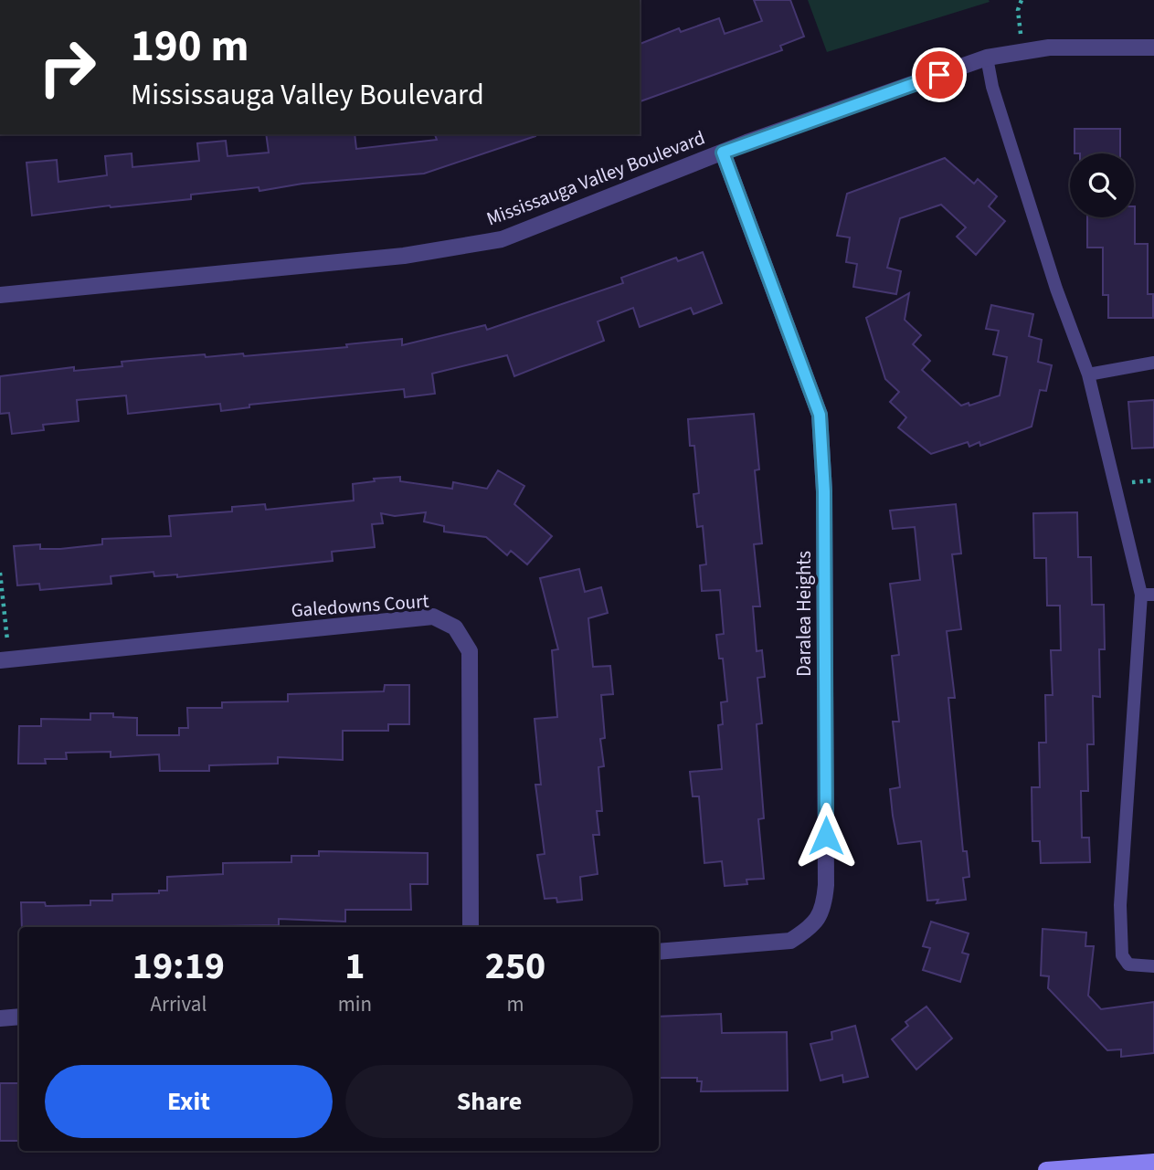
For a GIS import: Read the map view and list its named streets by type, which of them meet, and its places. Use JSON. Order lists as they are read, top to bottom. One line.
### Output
{"streets":{"street":["Mississauga Valley Boulevard","Galedowns Court","Daralea Heights"]},"crossings":[["Mississauga Valley Boulevard","Daralea Heights"]],"page":{"turn":["190 m","Mississauga Valley Boulevard"],"eta":["19:19","Arrival","1","min","250","m"],"buttons":["Exit","Share"]}}
